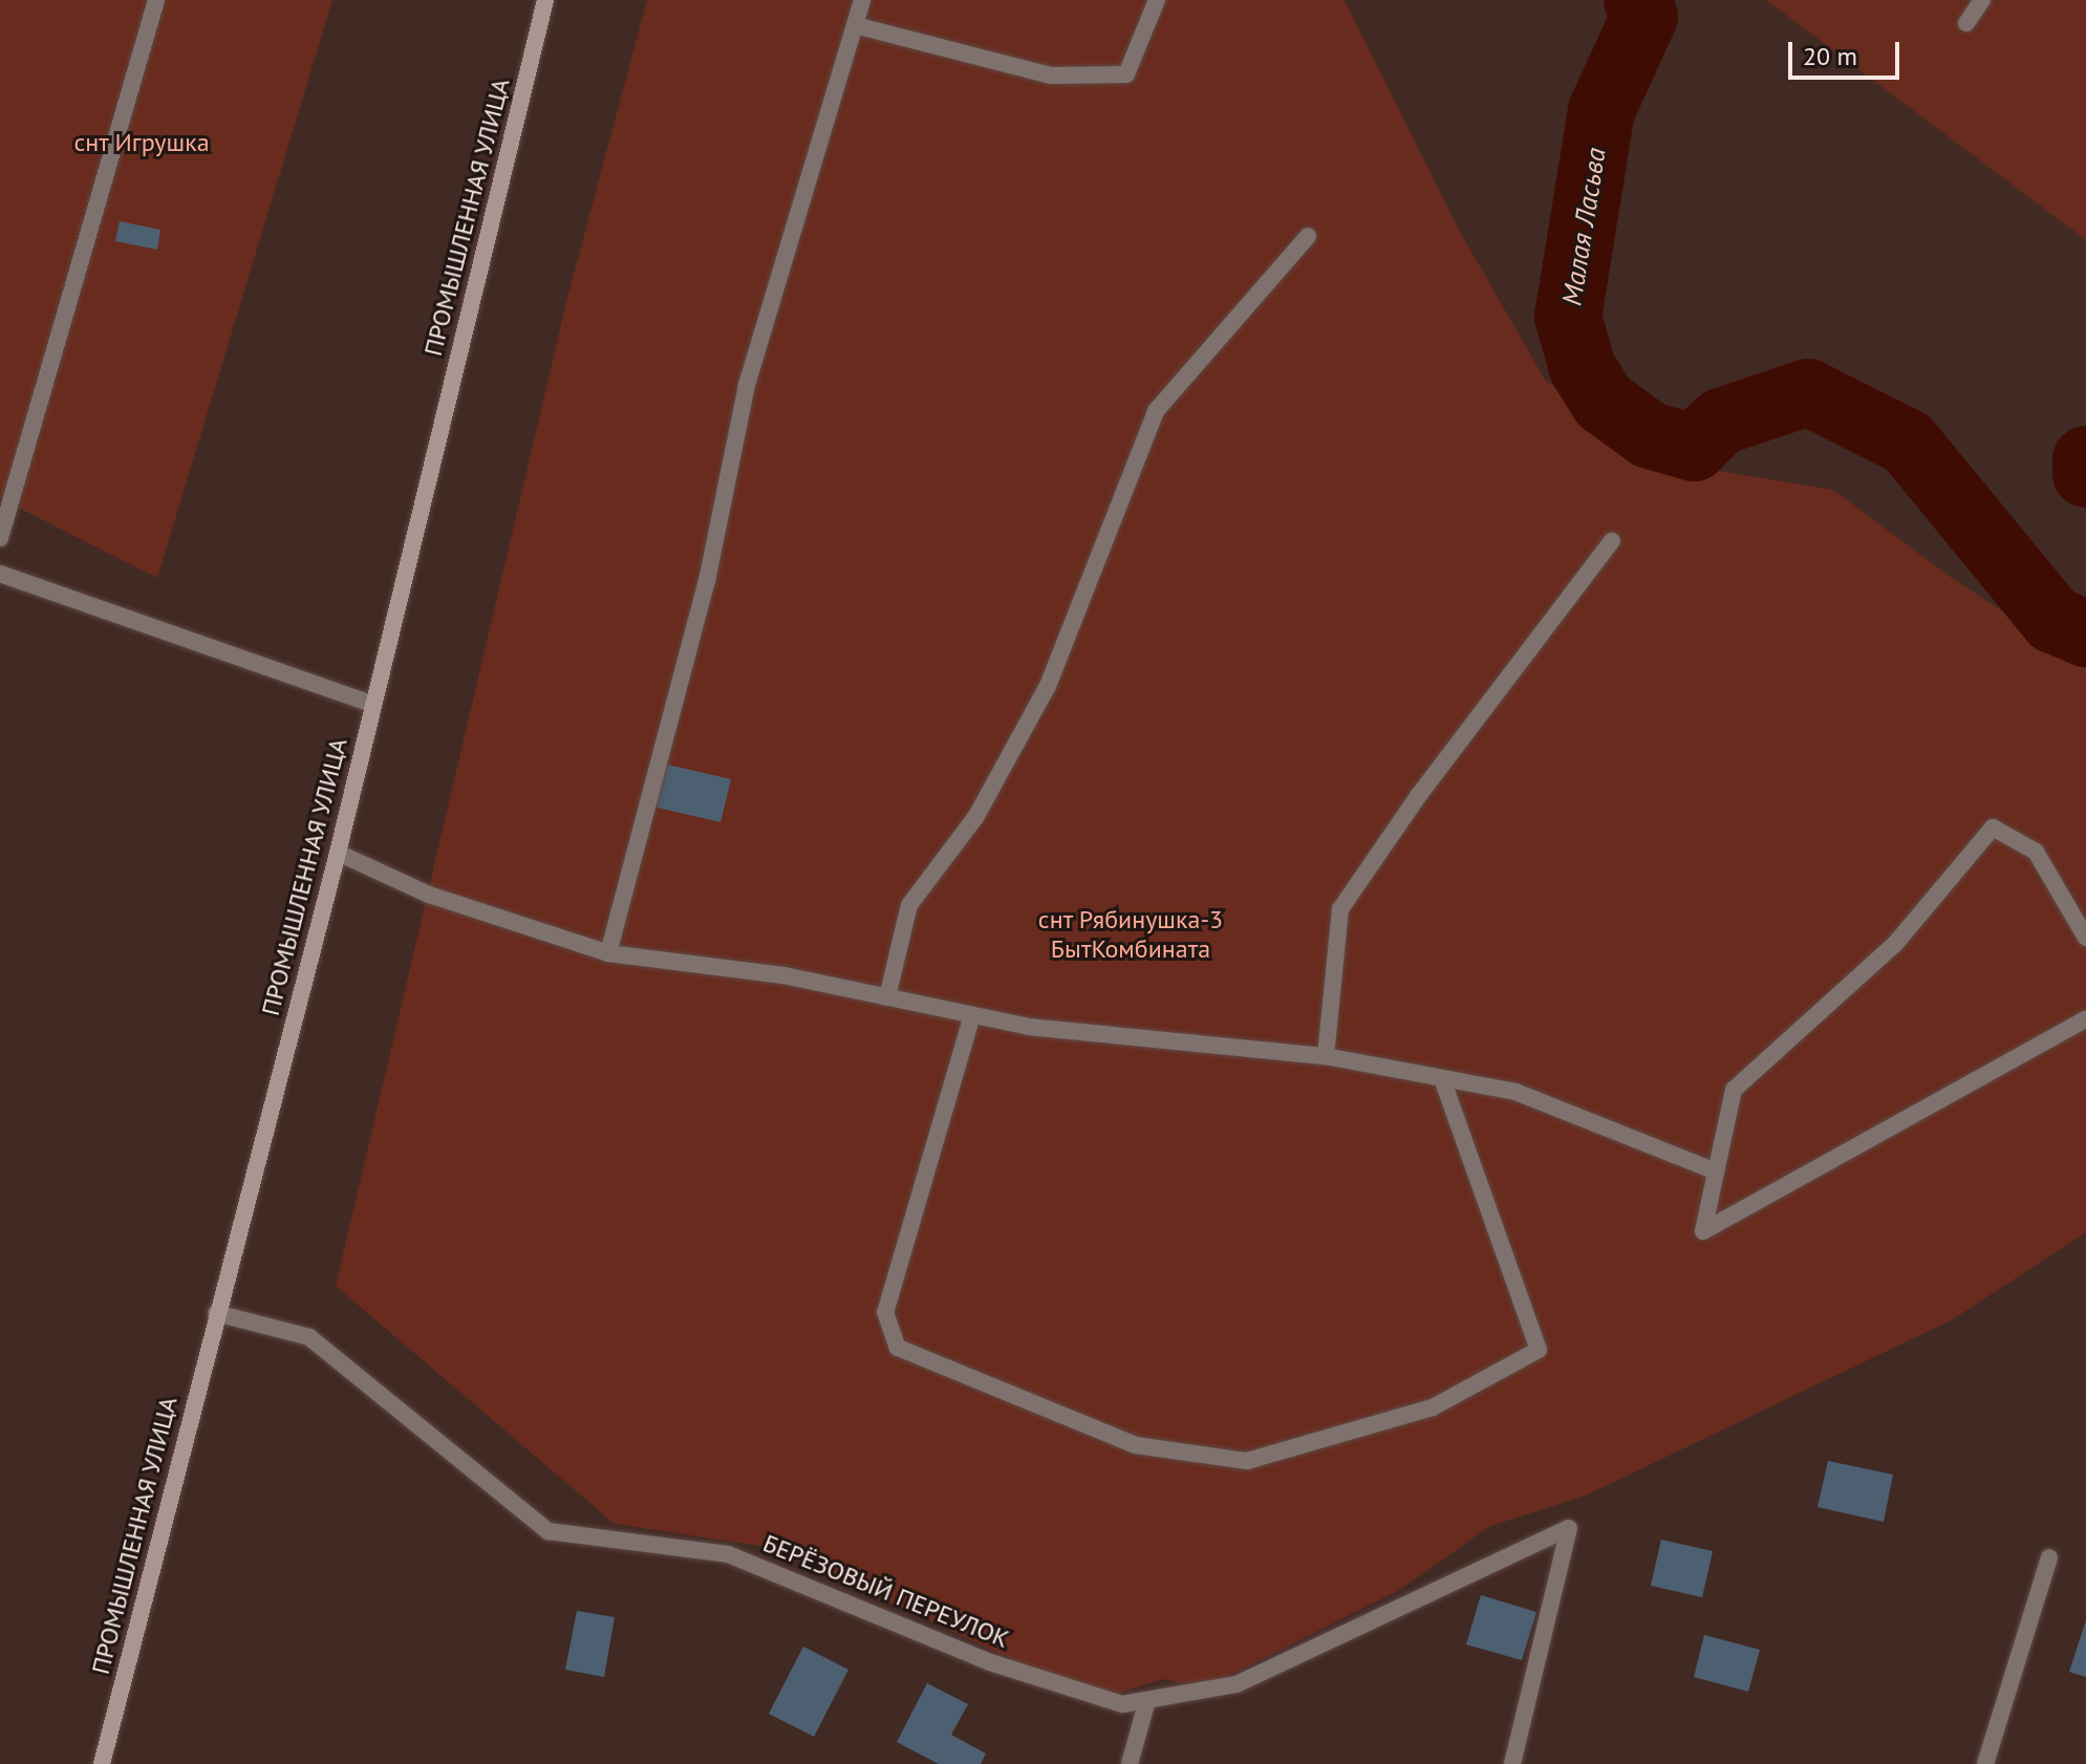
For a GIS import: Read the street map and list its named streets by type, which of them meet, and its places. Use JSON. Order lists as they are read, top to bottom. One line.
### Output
{"streets":{"main road":["ПРОМЫШЛЕННАЯ УЛИЦА"],"street":["БЕРЁЗОВЫЙ ПЕРЕУЛОК"]},"crossings":[["ПРОМЫШЛЕННАЯ УЛИЦА","БЕРЁЗОВЫЙ ПЕРЕУЛОК"]],"water":["Малая Ласьва"],"parks":["снт Игрушка","снт Рябинушка-3 БытКомбината"],"scale_bar":"20 m"}
